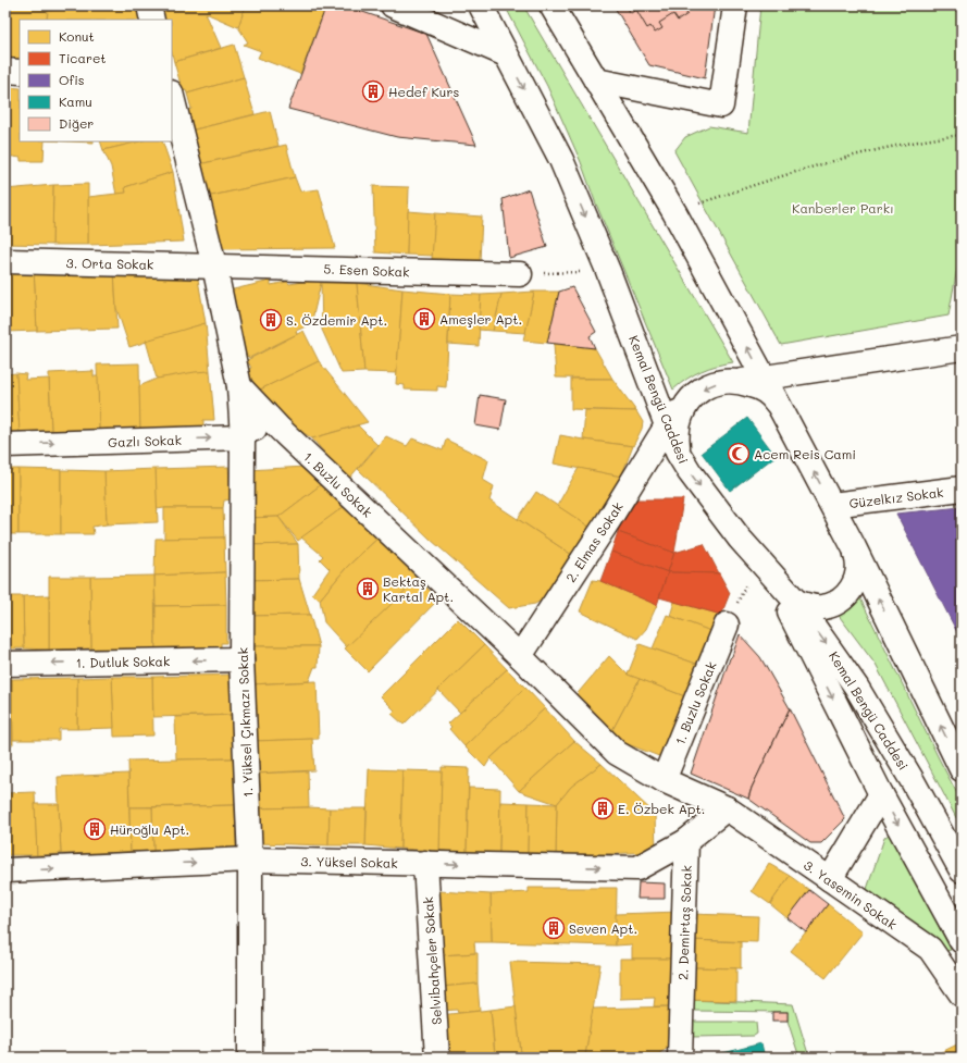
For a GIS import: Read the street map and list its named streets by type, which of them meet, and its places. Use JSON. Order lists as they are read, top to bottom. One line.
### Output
{"streets":{"street":["3. Orta Sokak","5. Esen Sokak","Kemal Bengü Caddesi","Gazlı Sokak","1. Buzlu Sokak","Güzelkız Sokak","2. Elmas Sokak","1. Dutluk Sokak","1. Yüksel Çıkmazı Sokak","3. Yüksel Sokak","3. Yasemin Sokak","2. Demirtaş Sokak","Selvibahçeler Sokak"]},"crossings":[["3. Orta Sokak","5. Esen Sokak"],["Kemal Bengü Caddesi","2. Elmas Sokak"],["Gazlı Sokak","1. Buzlu Sokak"],["Gazlı Sokak","1. Yüksel Çıkmazı Sokak"],["1. Buzlu Sokak","2. Elmas Sokak"],["1. Buzlu Sokak","1. Yüksel Çıkmazı Sokak"],["1. Buzlu Sokak","3. Yasemin Sokak"],["1. Dutluk Sokak","1. Yüksel Çıkmazı Sokak"],["1. Yüksel Çıkmazı Sokak","3. Yüksel Sokak"],["3. Yüksel Sokak","2. Demirtaş Sokak"],["3. Yüksel Sokak","Selvibahçeler Sokak"]],"one_way":["Gazlı Sokak","1. Dutluk Sokak","3. Yüksel Sokak"],"parks":["Kanberler Parkı"],"places":{"building":["Hedef Kurs","Ameşler Apt.","S. Özdemir Apt.","Bektaş Kartal Apt.","E. Özbek Apt.","Hüroğlu Apt.","Seven Apt."],"mosque":["Acem Reis Cami"]},"legend":["Konut","Ticaret","Ofis","Kamu","Diğer"]}
